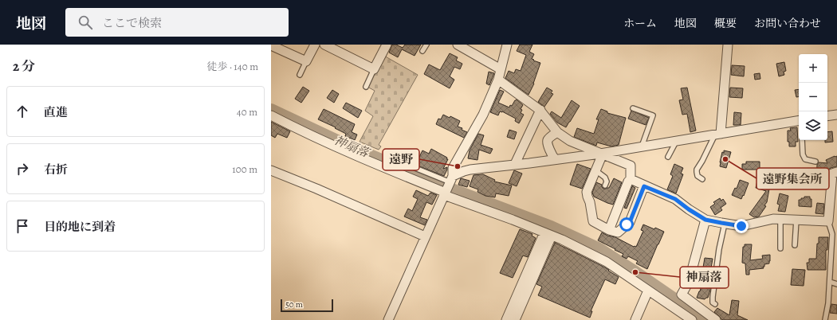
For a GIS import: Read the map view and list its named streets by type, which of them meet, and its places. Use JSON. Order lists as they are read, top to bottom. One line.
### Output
{"water":["神扇落"],"places":["遠野集会所","遠野","神扇落"],"scale_bar":"50 m","page":{"header":"地図","search":"ここで検索","nav":["ホーム","地図","概要","お問い合わせ"],"heading":["2 分","徒歩 · 140 m"],"map_buttons":["+","−"],"list":[["直進","40 m"],["右折","100 m"],"目的地に到着"],"scale":"50 m"}}
